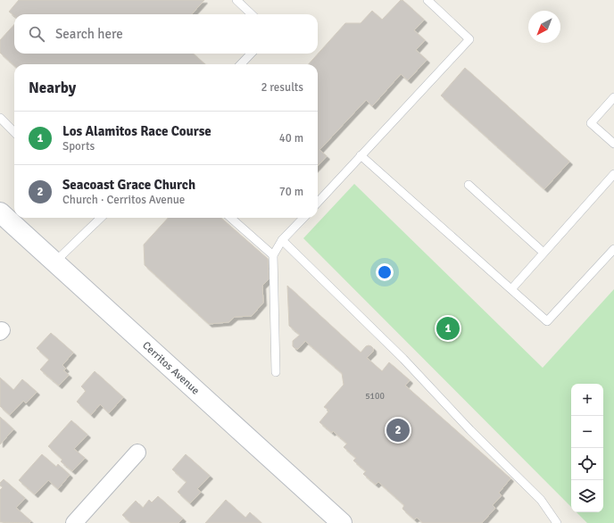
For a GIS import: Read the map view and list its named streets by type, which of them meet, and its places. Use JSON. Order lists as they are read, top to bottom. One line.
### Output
{"streets":{"main road":["Cerritos Avenue"]},"house_numbers":["5100"],"north":"bottom left","page":{"search":"Search here","heading":["Nearby","2 results"],"list":[{"mark":"1","name":"Los Alamitos Race Course","note":"Sports","value":"40 m"},{"mark":"2","name":"Seacoast Grace Church","note":"Church · Cerritos Avenue","value":"70 m"}],"pins":["1","2"],"map_buttons":["+","−"]}}
